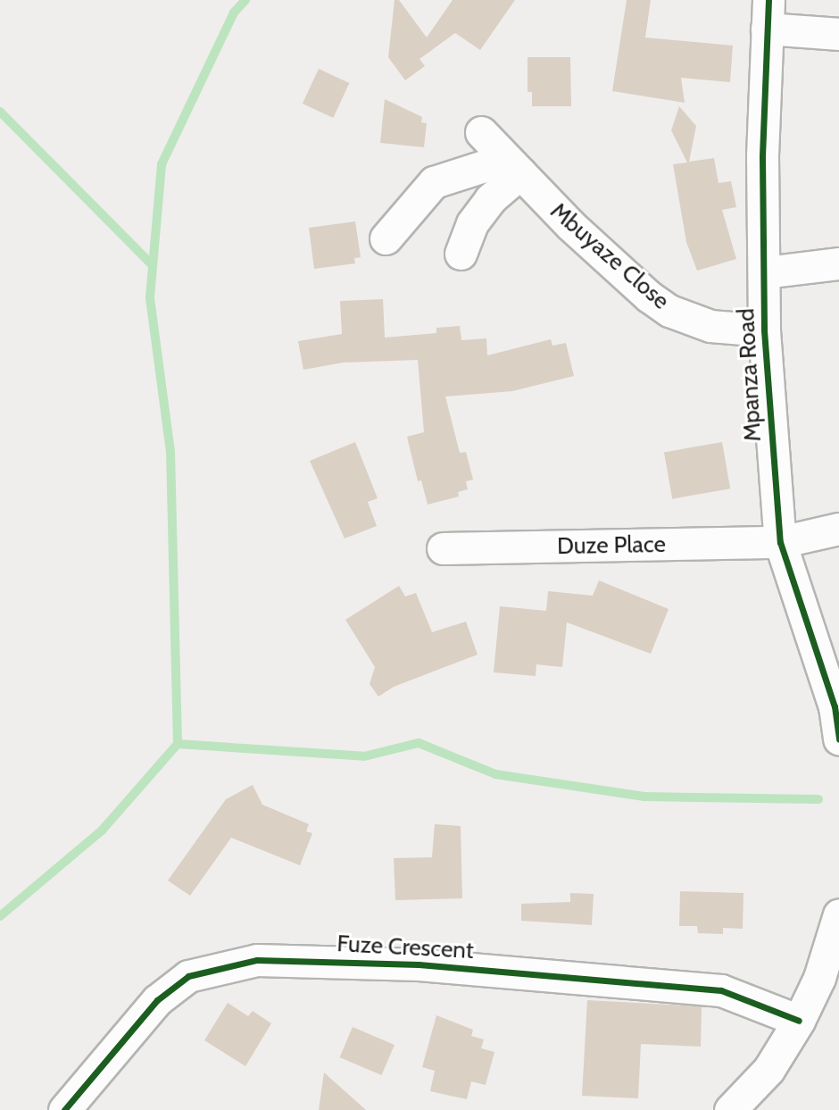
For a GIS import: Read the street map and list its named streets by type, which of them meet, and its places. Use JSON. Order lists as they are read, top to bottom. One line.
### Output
{"streets":{"street":["Mbuyaze Close","Mpanza Road","Duze Place","Fuze Crescent"]},"crossings":[["Mbuyaze Close","Mpanza Road"],["Mpanza Road","Duze Place"]]}
